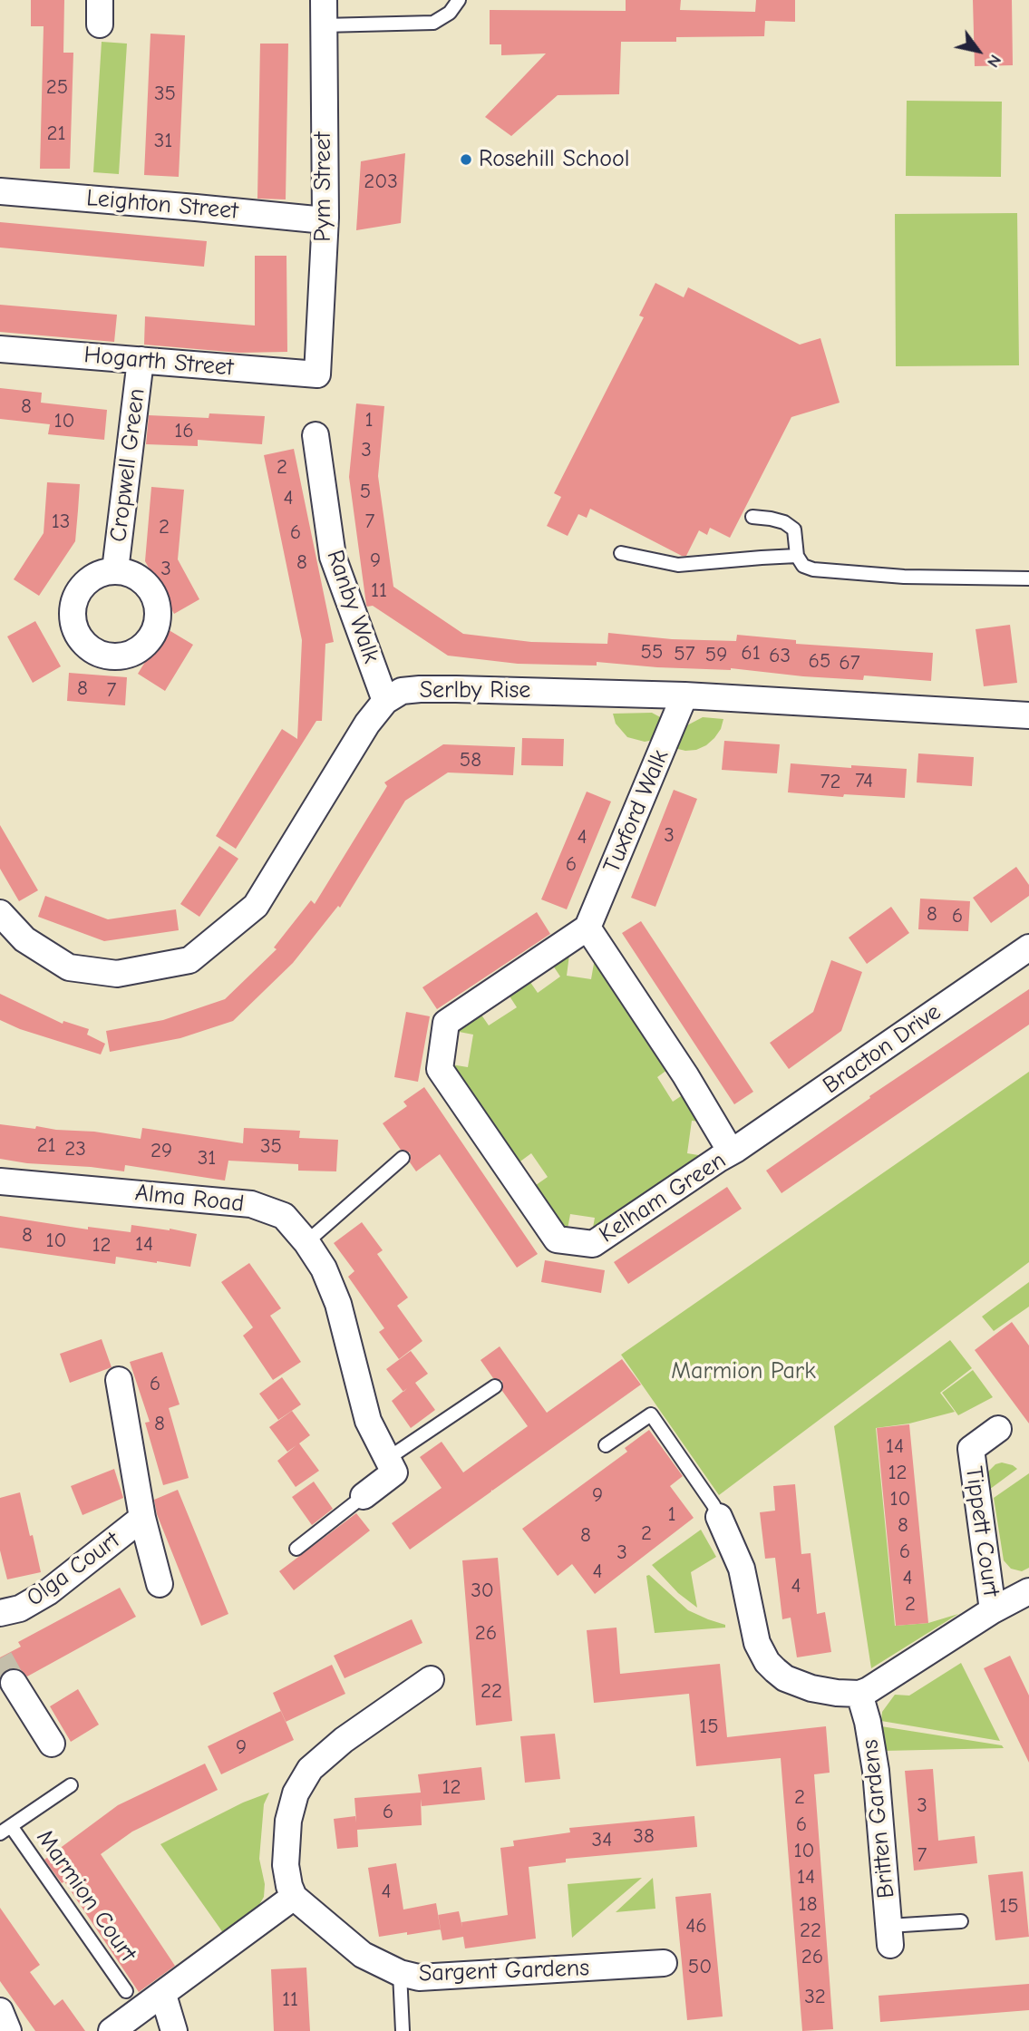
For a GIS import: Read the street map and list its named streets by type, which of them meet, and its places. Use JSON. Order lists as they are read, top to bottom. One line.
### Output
{"streets":{"street":["Pym Street","Leighton Street","Hogarth Street","Cropwell Green","Ranby Walk","Serlby Rise","Tuxford Walk","Bracton Drive","Kelham Green","Alma Road","Tippett Court","Olga Court","Britten Gardens","Sargent Gardens"],"lane":["Marmion Court"]},"crossings":[["Pym Street","Leighton Street"],["Pym Street","Hogarth Street"],["Hogarth Street","Cropwell Green"],["Ranby Walk","Serlby Rise"],["Serlby Rise","Tuxford Walk"],["Tuxford Walk","Kelham Green"],["Bracton Drive","Kelham Green"]],"parks":["Marmion Park"],"places":["Rosehill School"],"house_numbers":["25","35","21","31","203","8","1","10","16","3","2","5","4","13","7","2","6","9","8","3","11","55","61","57","59","63","65","67","8","7","58","74","72","3","4","6","8","6","21","35","23","29","31","8","10","14","12","6","8","14","12","9","10","1","8","2","8","6","3","4","4","4","30","2","26","22","15","9","12","2","3","6","6","38","34","10","7","14","4","18","15","46","22","26","50","32","11"],"north":"bottom right"}
